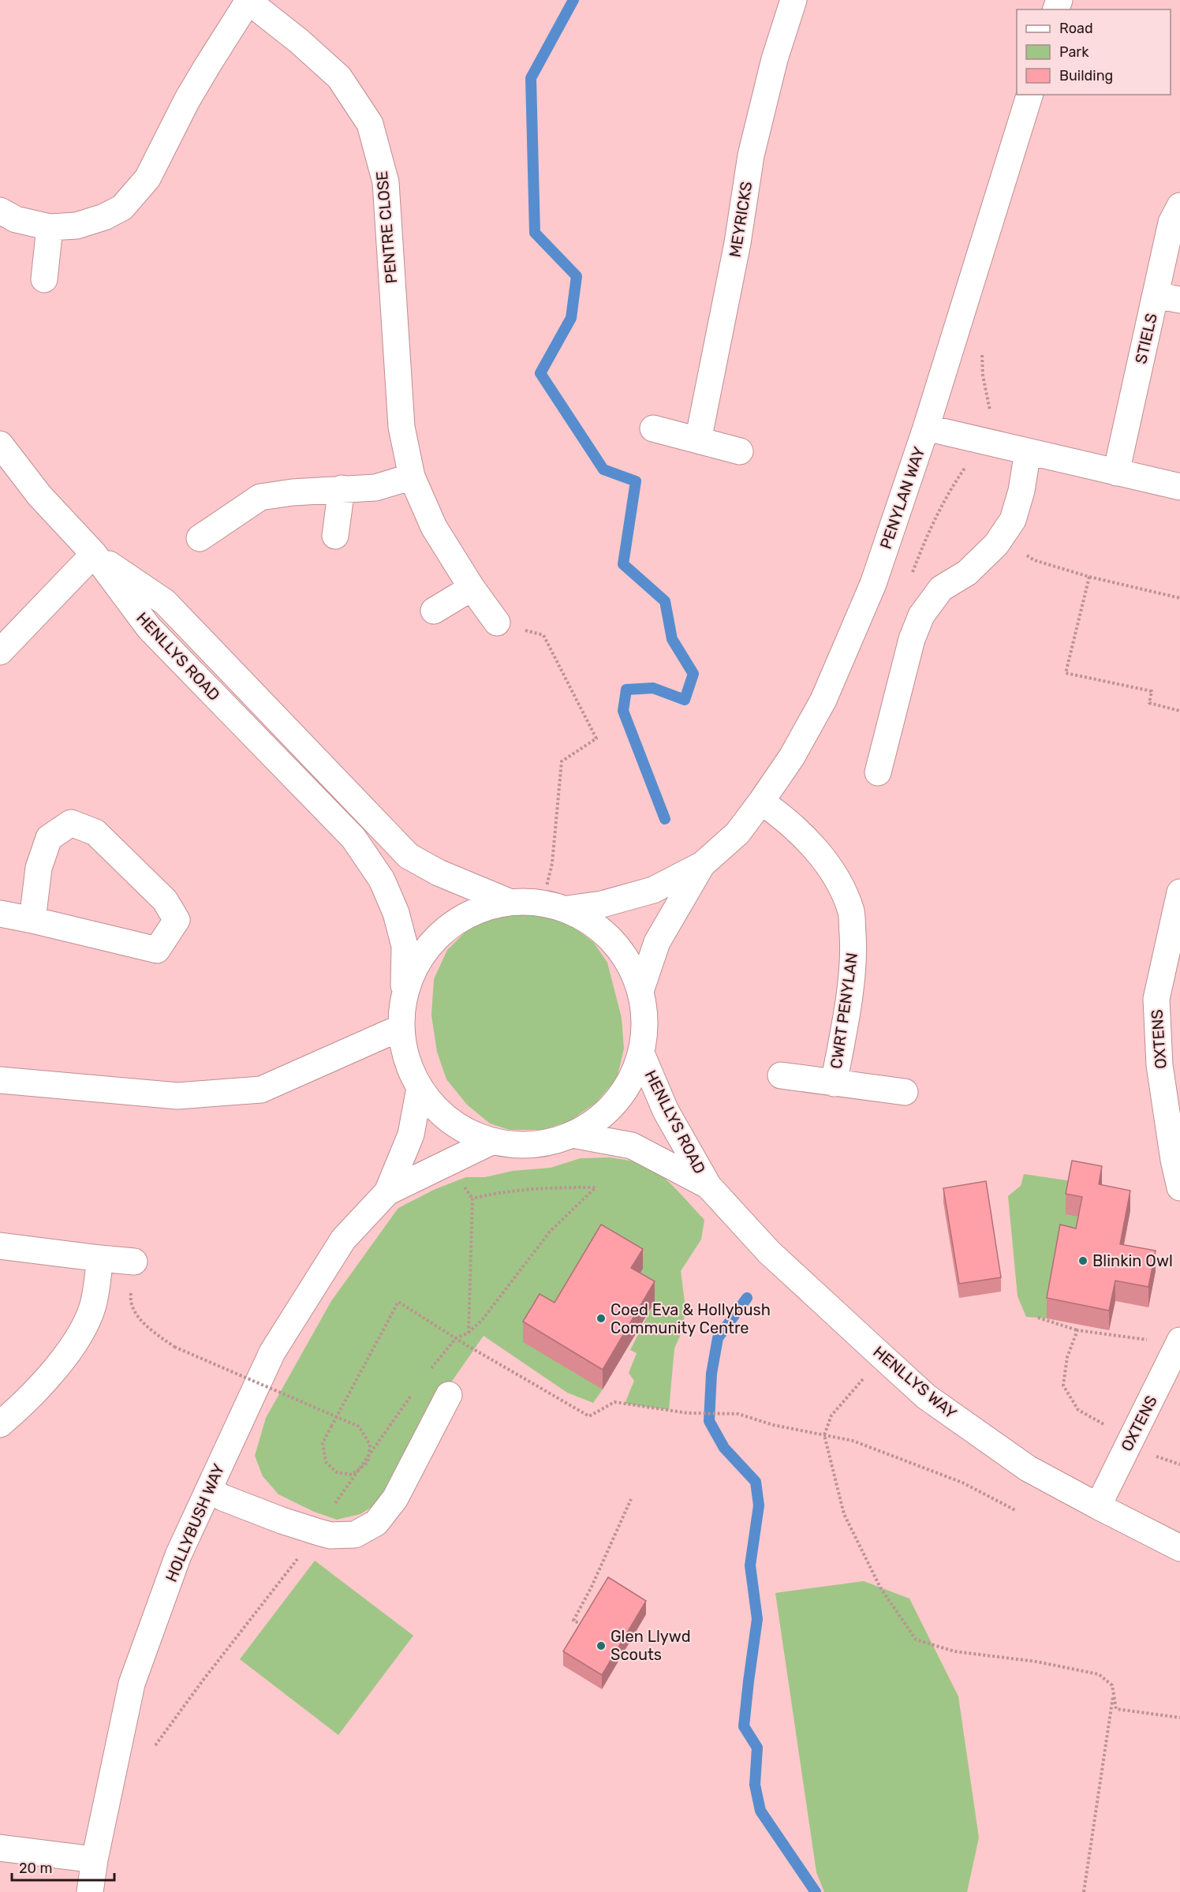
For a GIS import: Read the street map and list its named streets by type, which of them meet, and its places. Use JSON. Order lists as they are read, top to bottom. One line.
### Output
{"streets":{"street":["MEYRICKS","PENTRE CLOSE","STIELS","PENYLAN WAY","HENLLYS ROAD","CWRT PENYLAN","OXTENS","HENLLYS WAY","HOLLYBUSH WAY"]},"crossings":[["PENYLAN WAY","CWRT PENYLAN"],["HENLLYS ROAD","HENLLYS WAY"],["OXTENS","HENLLYS WAY"]],"places":["Blinkin Owl","Coed Eva & Hollybush Community Centre","Glen Llywd Scouts"],"legend":["Road","Park","Building"],"scale_bar":"20 m"}
